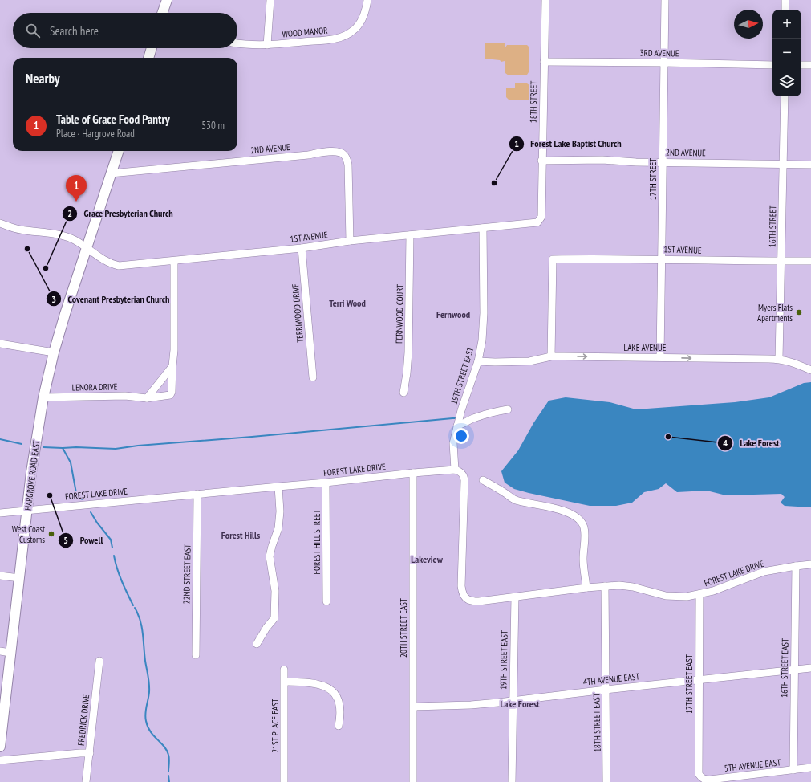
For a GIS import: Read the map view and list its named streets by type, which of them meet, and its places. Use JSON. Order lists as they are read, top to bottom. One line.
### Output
{"streets":{"main road":["HARGROVE ROAD EAST"],"street":["WOOD MANOR","3RD AVENUE","18TH STREET","2ND AVENUE","17TH STREET","16TH STREET","1ST AVENUE","TERRIWOOD DRIVE","FERNWOOD COURT","LAKE AVENUE","19TH STREET EAST","LENORA DRIVE","FOREST LAKE DRIVE","FOREST HILL STREET","22ND STREET EAST","20TH STREET EAST","16TH STREET EAST","4TH AVENUE EAST","17TH STREET EAST","FREDRICK DRIVE","18TH STREET EAST","21ST PLACE EAST","5TH AVENUE EAST"]},"crossings":[["3RD AVENUE","18TH STREET"],["3RD AVENUE","17TH STREET"],["18TH STREET","2ND AVENUE"],["18TH STREET","1ST AVENUE"],["2ND AVENUE","17TH STREET"],["2ND AVENUE","16TH STREET"],["2ND AVENUE","1ST AVENUE"],["2ND AVENUE","HARGROVE ROAD EAST"],["17TH STREET","1ST AVENUE"],["17TH STREET","LAKE AVENUE"],["16TH STREET","1ST AVENUE"],["16TH STREET","LAKE AVENUE"],["1ST AVENUE","TERRIWOOD DRIVE"],["1ST AVENUE","FERNWOOD COURT"],["1ST AVENUE","LAKE AVENUE"],["1ST AVENUE","19TH STREET EAST"],["1ST AVENUE","LENORA DRIVE"],["1ST AVENUE","HARGROVE ROAD EAST"],["LAKE AVENUE","19TH STREET EAST"],["19TH STREET EAST","FOREST LAKE DRIVE"],["19TH STREET EAST","4TH AVENUE EAST"],["LENORA DRIVE","HARGROVE ROAD EAST"],["FOREST LAKE DRIVE","HARGROVE ROAD EAST"],["FOREST LAKE DRIVE","FOREST HILL STREET"],["FOREST LAKE DRIVE","22ND STREET EAST"],["FOREST LAKE DRIVE","20TH STREET EAST"],["FOREST LAKE DRIVE","16TH STREET EAST"],["FOREST LAKE DRIVE","17TH STREET EAST"],["FOREST LAKE DRIVE","18TH STREET EAST"],["20TH STREET EAST","4TH AVENUE EAST"],["16TH STREET EAST","4TH AVENUE EAST"],["16TH STREET EAST","5TH AVENUE EAST"],["4TH AVENUE EAST","17TH STREET EAST"],["4TH AVENUE EAST","18TH STREET EAST"],["17TH STREET EAST","5TH AVENUE EAST"]],"one_way":["LAKE AVENUE"],"districts":["Terri Wood","Fernwood","Forest Hills","Lakeview","Lake Forest"],"places":["Forest Lake Baptist Church","Covenant Presbyterian Church","Grace Presbyterian Church","Myers Flats Apartments","Lake Forest","Powell","West Coast Customs"],"north":"right","page":{"map_buttons":["+","−"],"search":"Search here","heading":"Nearby","list":[{"mark":"1","name":"Table of Grace Food Pantry","note":"Place · Hargrove Road","value":"530 m"}],"pins":"1"}}
